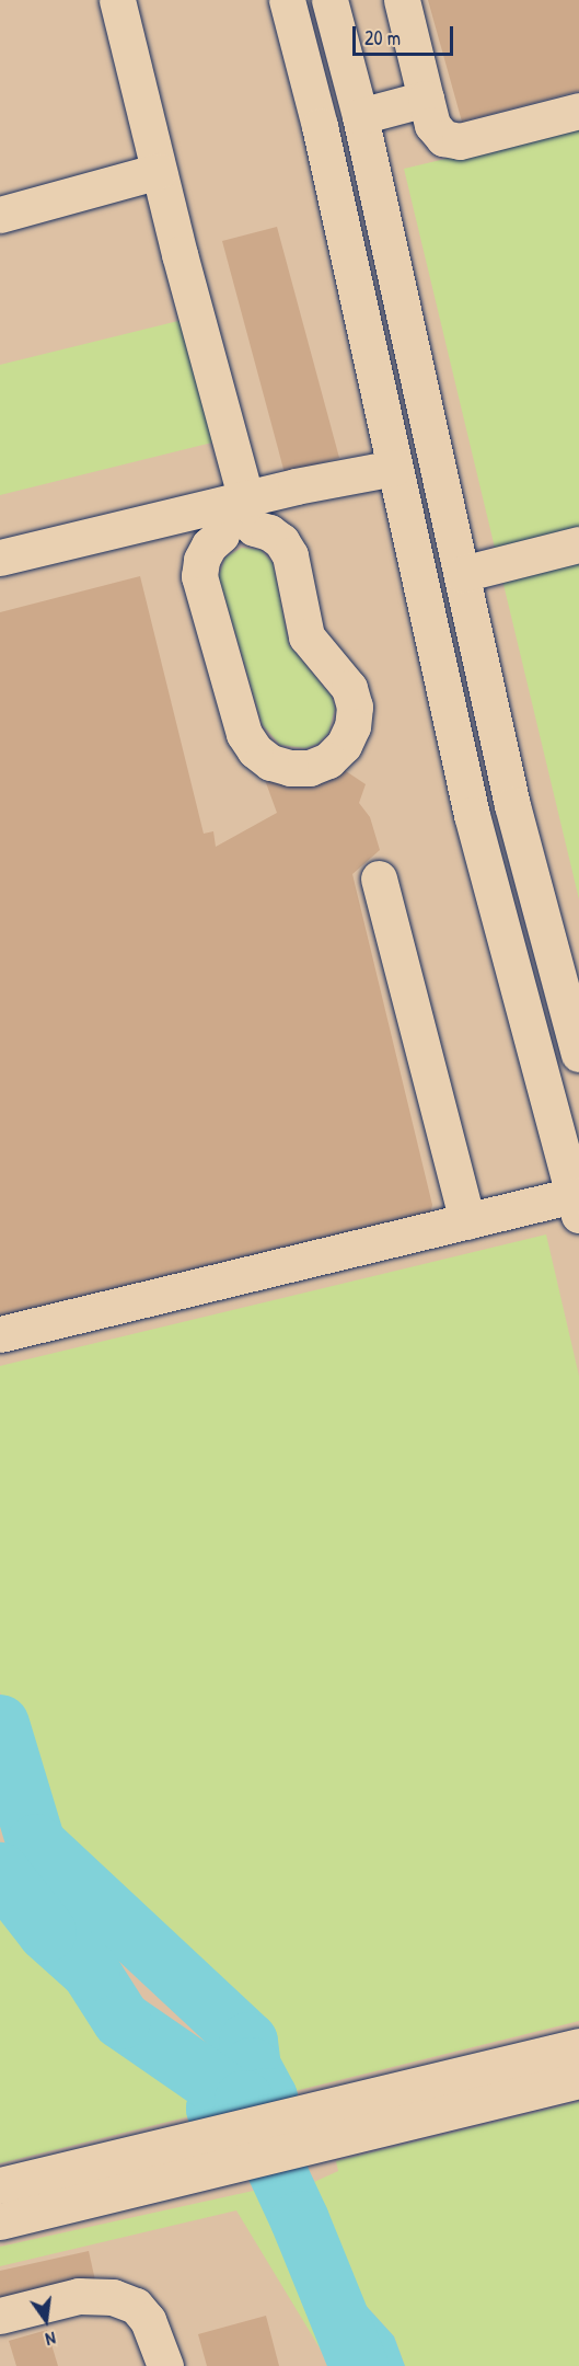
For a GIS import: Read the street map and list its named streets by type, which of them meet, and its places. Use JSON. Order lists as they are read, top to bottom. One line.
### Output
{"scale_bar":"20 m","north":"bottom"}
